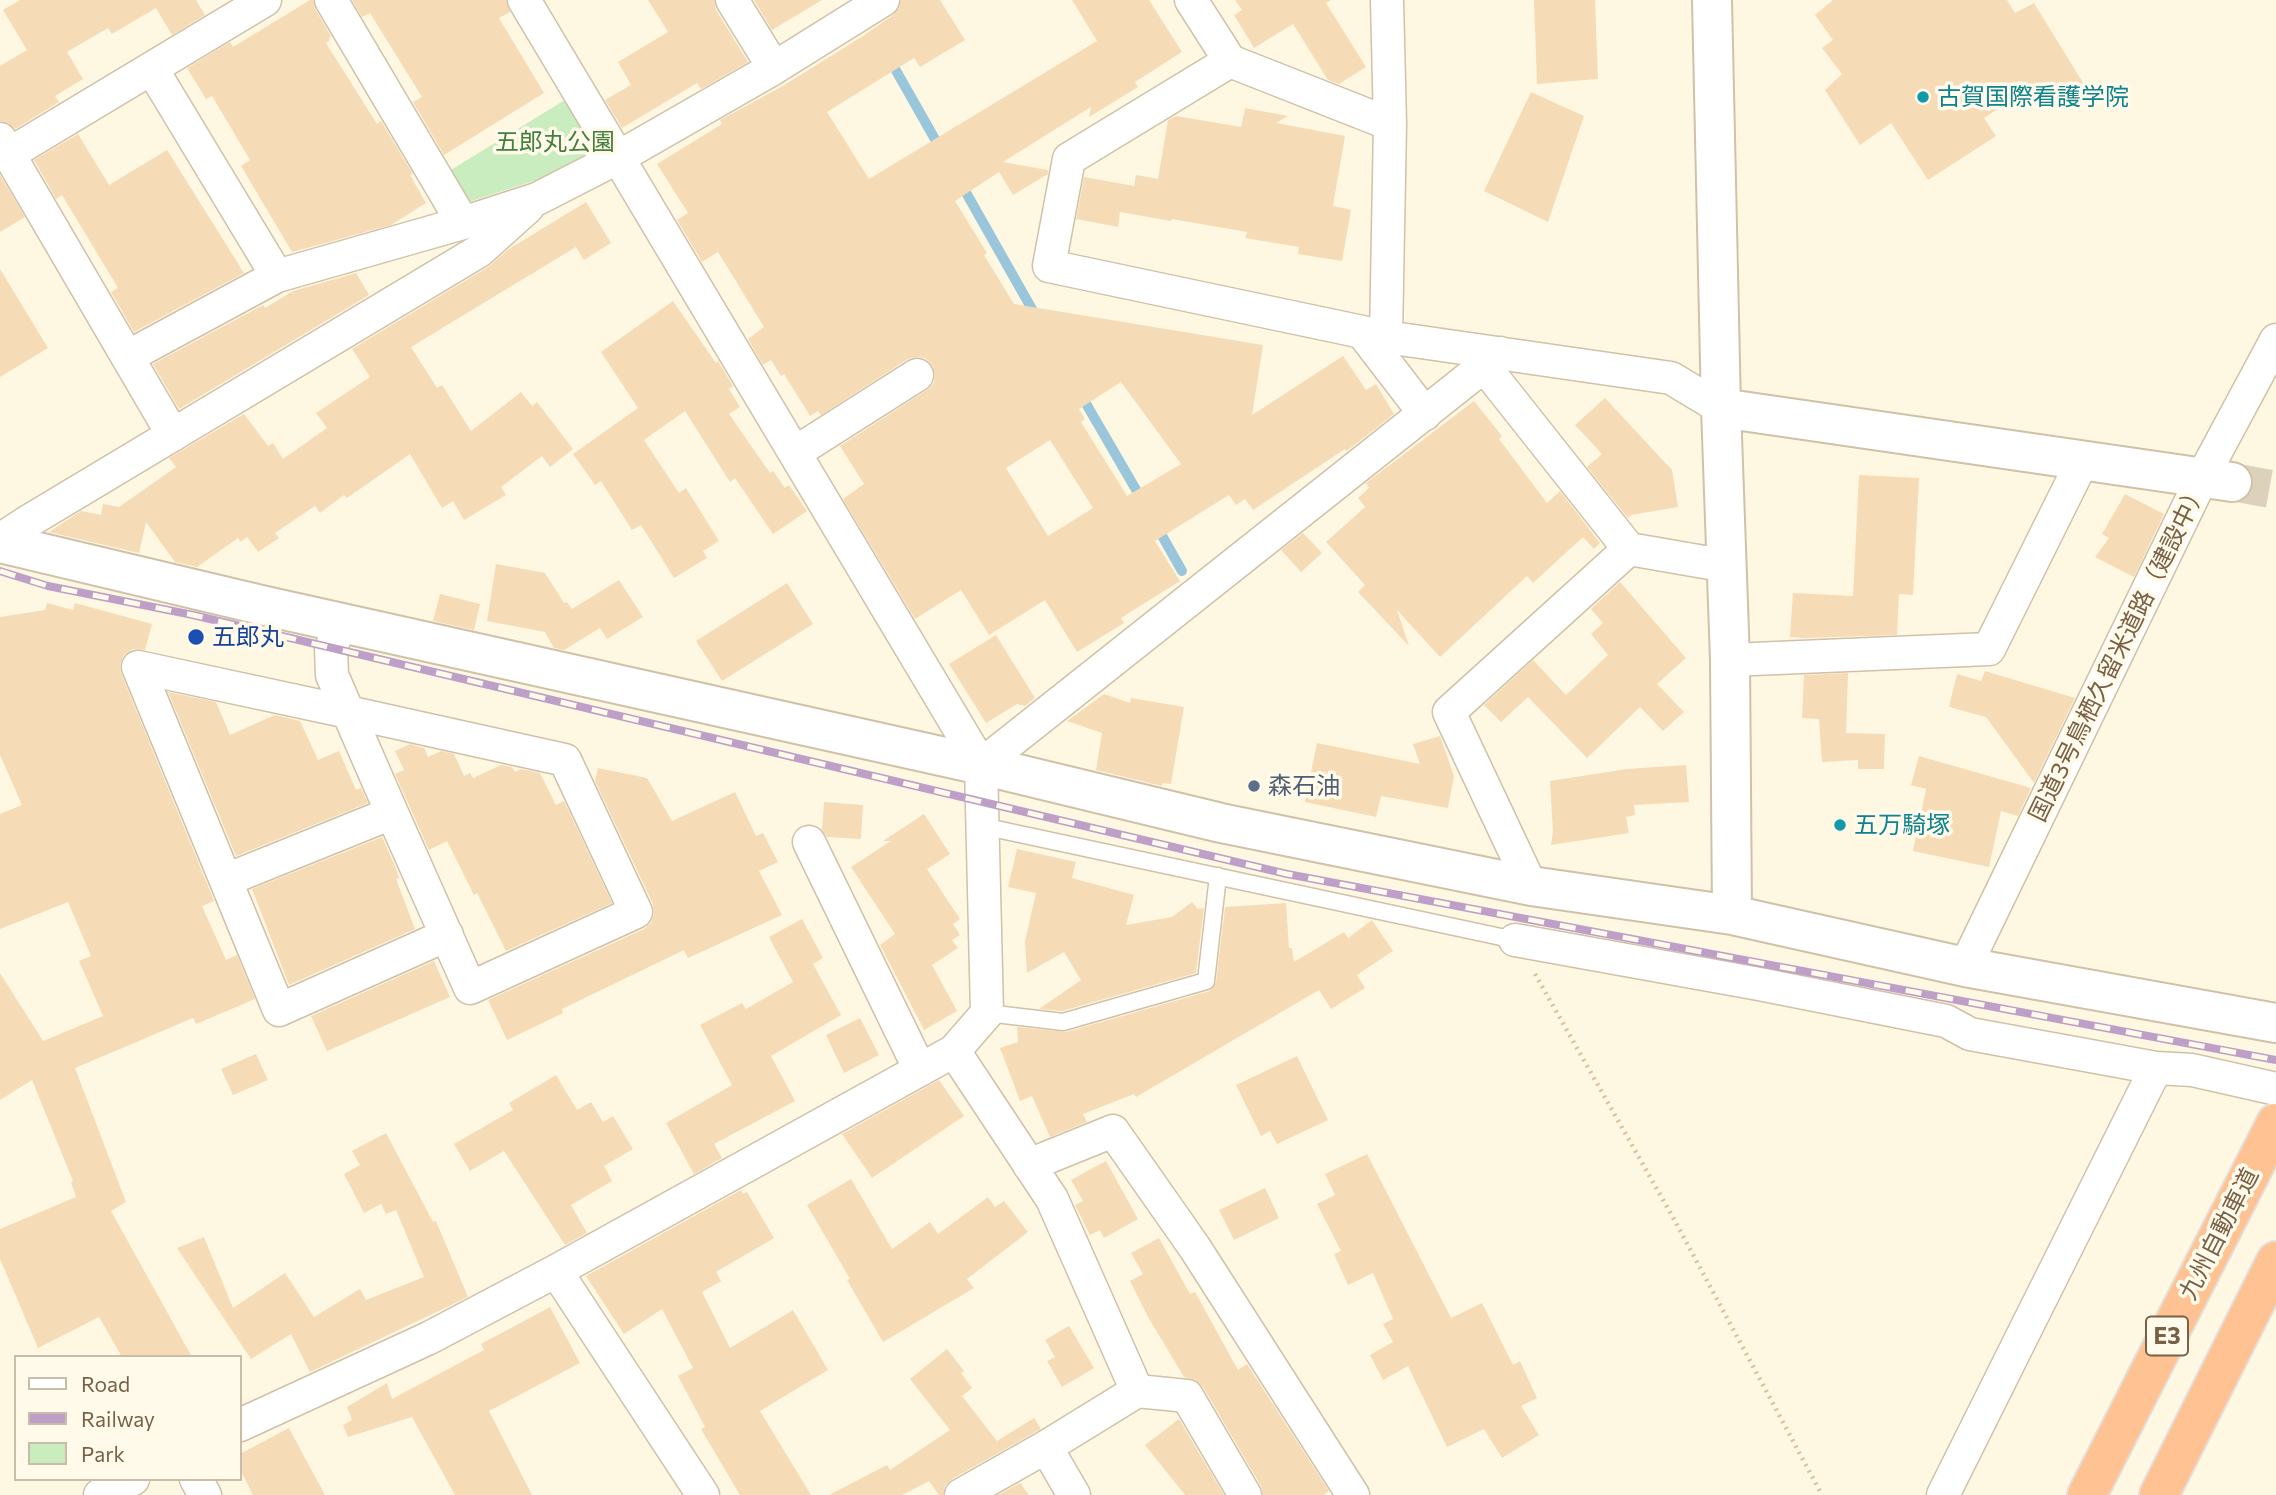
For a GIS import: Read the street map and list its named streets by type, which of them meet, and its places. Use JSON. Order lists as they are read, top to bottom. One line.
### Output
{"streets":{"highway":["九州自動車道","E3"],"street":["国道3号鳥栖久留米道路（建設中）"]},"parks":["五郎丸公園"],"places":["古賀国際看護学院","五郎丸","森石油","五万騎塚"],"legend":["Road","Railway","Park"]}
